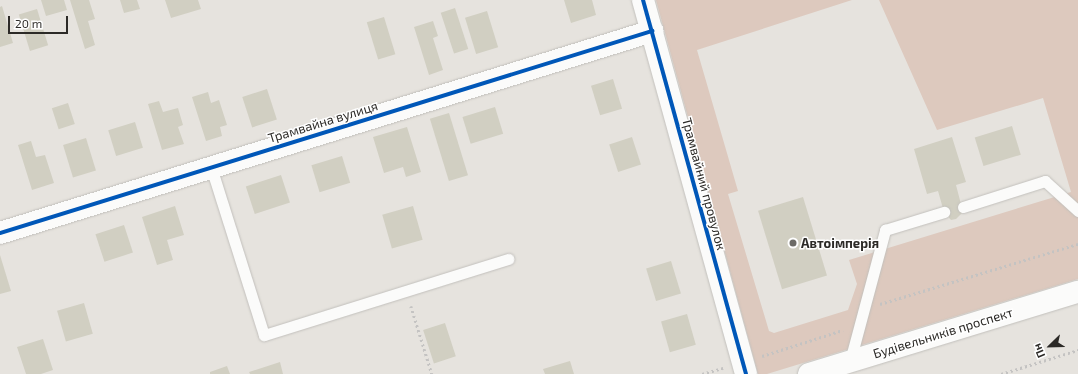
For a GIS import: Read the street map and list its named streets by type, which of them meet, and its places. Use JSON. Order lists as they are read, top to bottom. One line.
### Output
{"streets":{"street":["Трамвайна вулиця","Трамвайний провулок","Будівельників проспект"]},"crossings":[["Трамвайна вулиця","Трамвайний провулок"]],"places":["Автоімперія"],"scale_bar":"20 m","north":"bottom left"}
